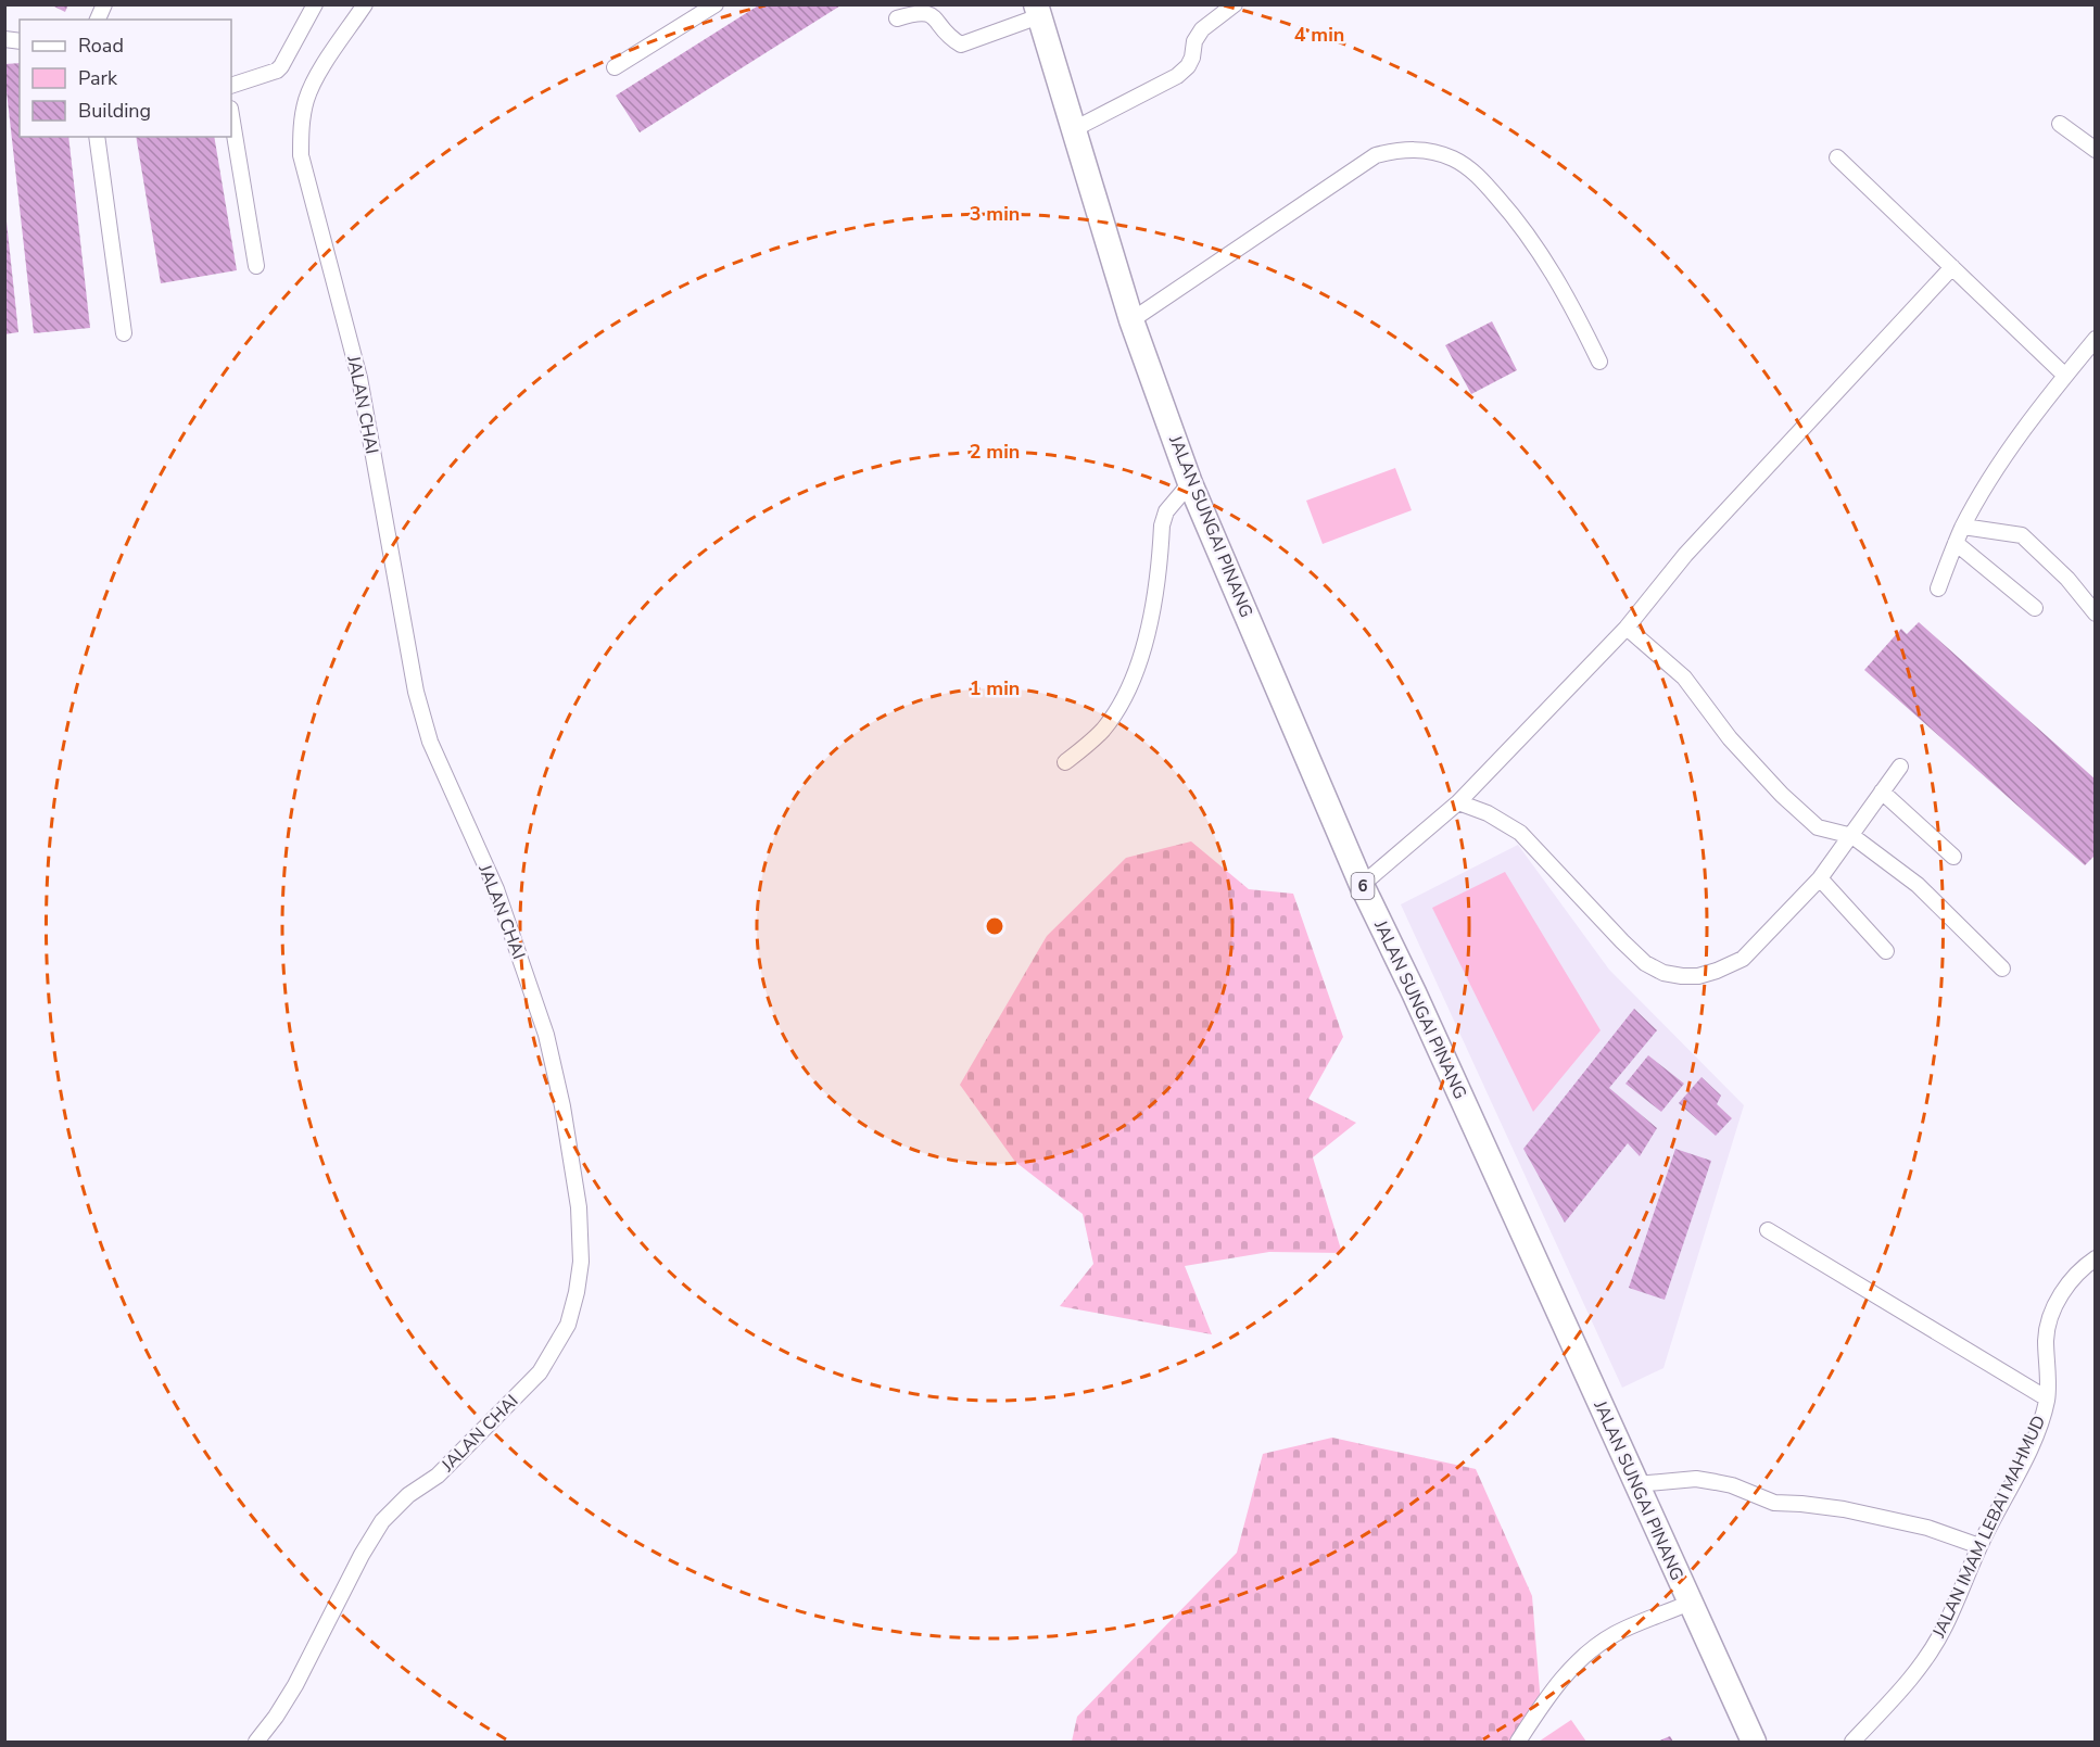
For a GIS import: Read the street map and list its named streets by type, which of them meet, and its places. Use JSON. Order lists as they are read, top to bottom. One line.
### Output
{"streets":{"main road":["JALAN SUNGAI PINANG","6"],"street":["JALAN CHAI","JALAN IMAM LEBAI MAHMUD"]},"legend":["Road","Park","Building"],"rings":["4 min","3 min","2 min","1 min"]}
